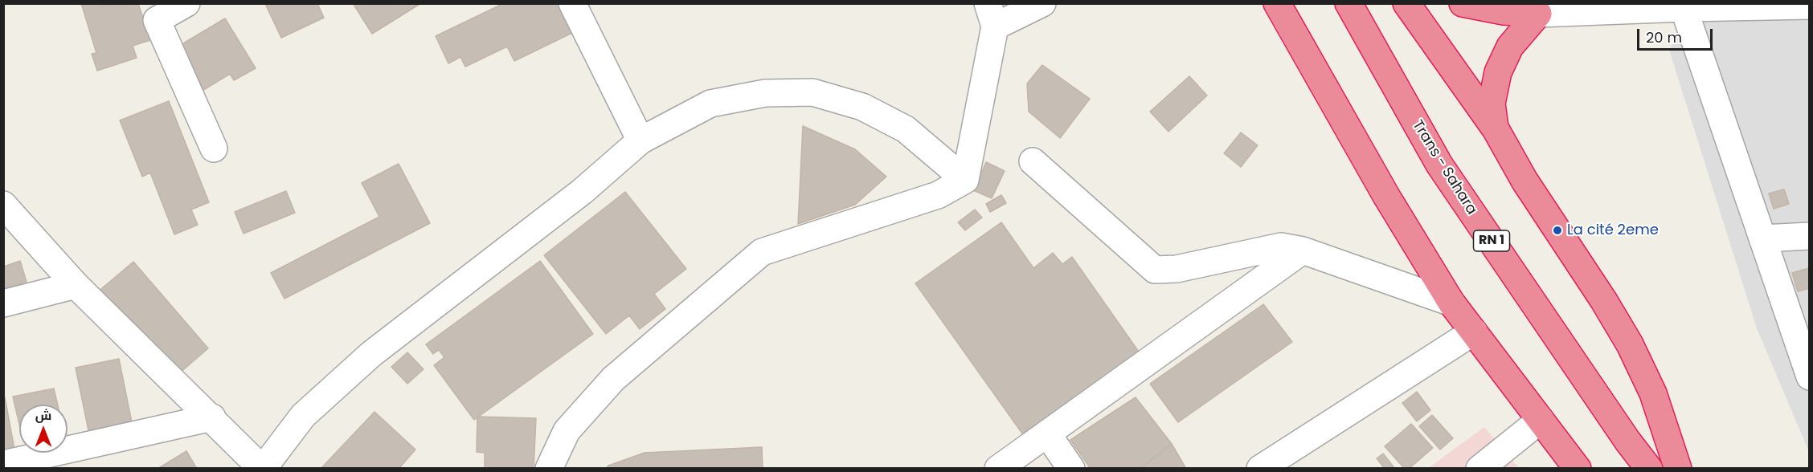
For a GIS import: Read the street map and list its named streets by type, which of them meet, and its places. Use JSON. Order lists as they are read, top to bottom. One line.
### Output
{"streets":{"highway":["Trans - Sahara","RN 1"]},"places":["La cité 2eme"],"scale_bar":"20 m","north":"top"}
